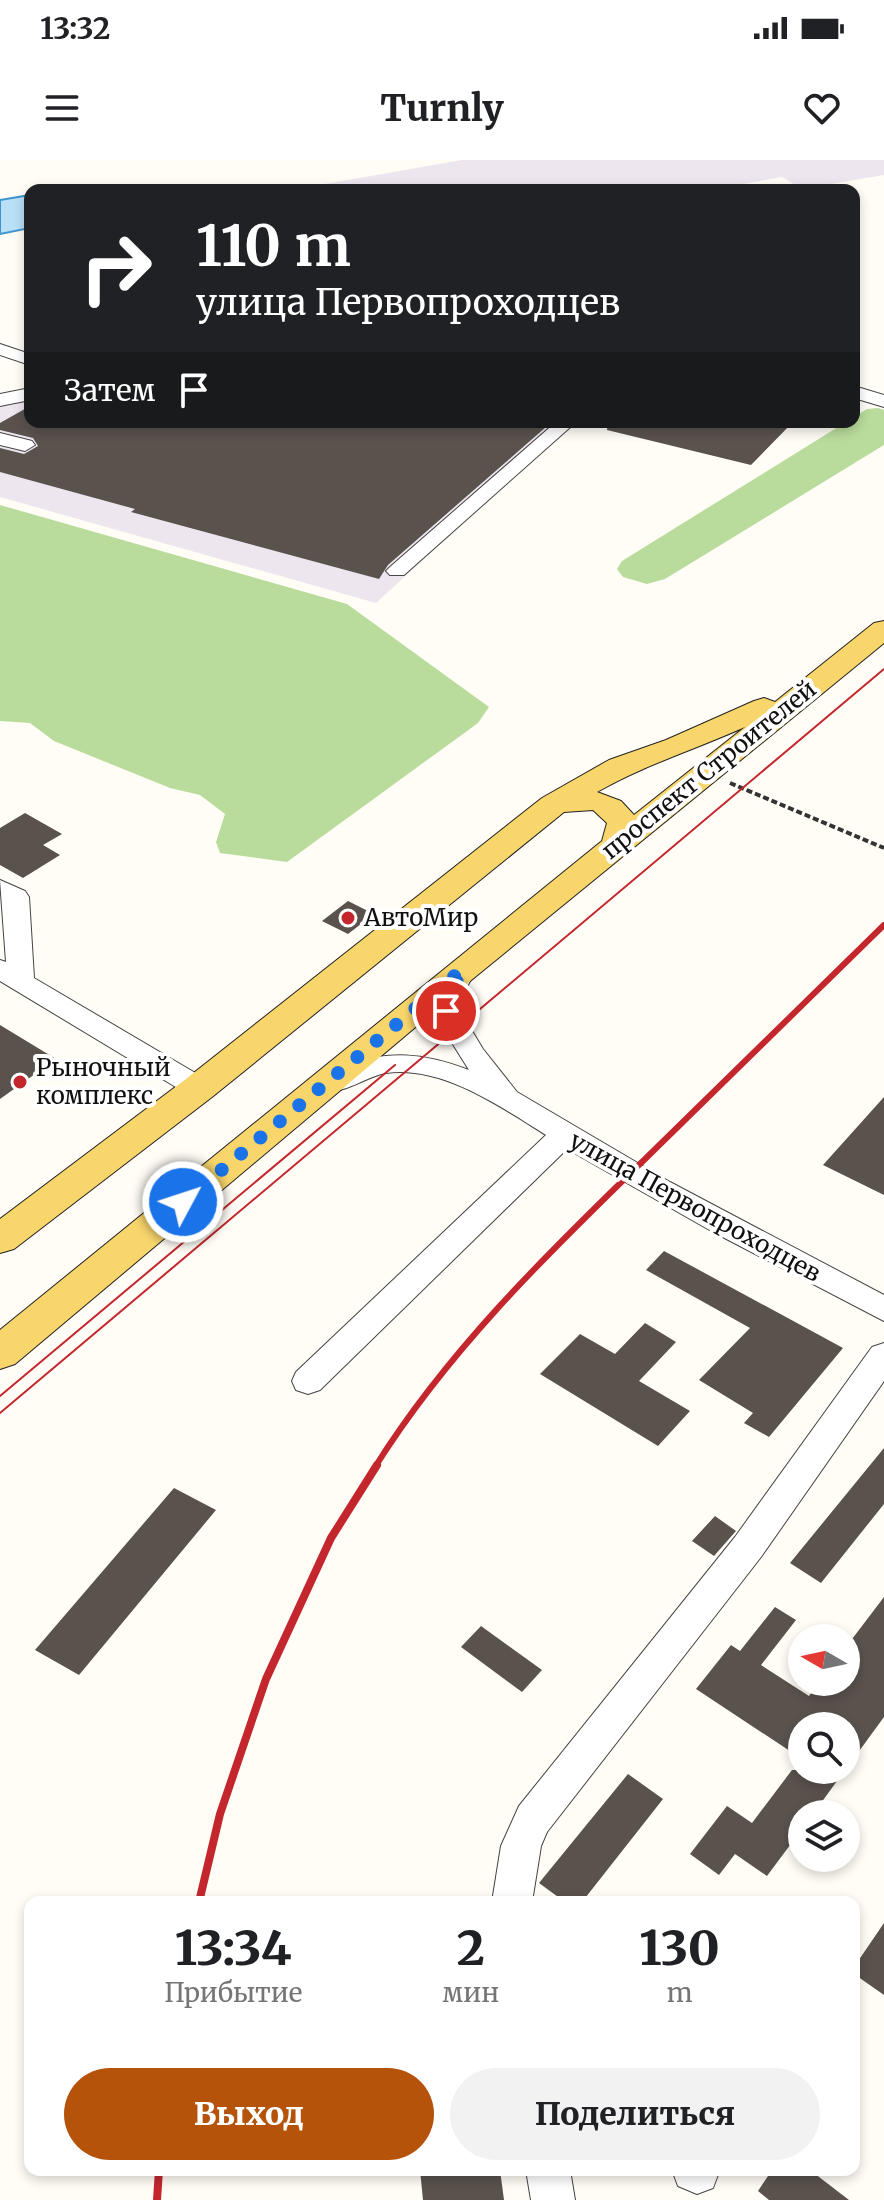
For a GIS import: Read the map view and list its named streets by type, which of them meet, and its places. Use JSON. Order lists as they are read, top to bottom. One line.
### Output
{"streets":{"main road":["проспект Строителей"],"street":["улица Первопроходцев"]},"crossings":[["проспект Строителей","улица Первопроходцев"]],"places":["АвтоМир","Рыночный комплекс"],"north":"left","page":{"status":"13:32","header":"Turnly","turn":["110 m","улица Первопроходцев"],"then":"Затем","eta":["13:34","Прибытие","2","мин","130","m"],"buttons":["Выход","Поделиться"]}}
